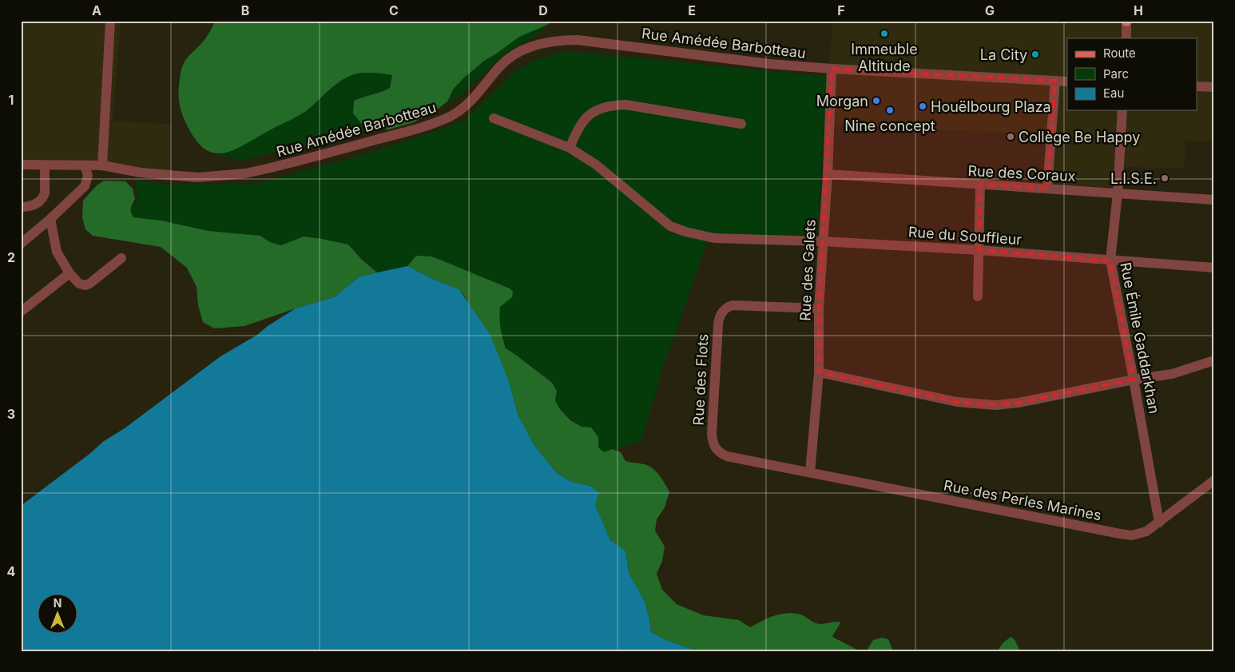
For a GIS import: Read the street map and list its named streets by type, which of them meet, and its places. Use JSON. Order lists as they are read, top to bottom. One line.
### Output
{"streets":{"street":["Rue Amédée Barbotteau","Rue des Coraux","Rue du Souffleur","Rue des Galets","Rue Émile Gaddarkhan","Rue des Flots","Rue des Perles Marines"]},"crossings":[["Rue Amédée Barbotteau","Rue des Galets"],["Rue des Coraux","Rue des Galets"],["Rue des Coraux","Rue Émile Gaddarkhan"],["Rue du Souffleur","Rue des Galets"],["Rue du Souffleur","Rue Émile Gaddarkhan"],["Rue des Galets","Rue des Flots"],["Rue des Galets","Rue des Perles Marines"],["Rue Émile Gaddarkhan","Rue des Perles Marines"],["Rue des Flots","Rue des Perles Marines"]],"places":["Immeuble Altitude","La City","Morgan","Houëlbourg Plaza","Nine concept","Collège Be Happy","L.I.S.E."],"legend":["Route","Parc","Eau"],"north":"top","grid":{"columns":["A","B","C","D","E","F","G","H"],"rows":["1","2","3","4"]}}
